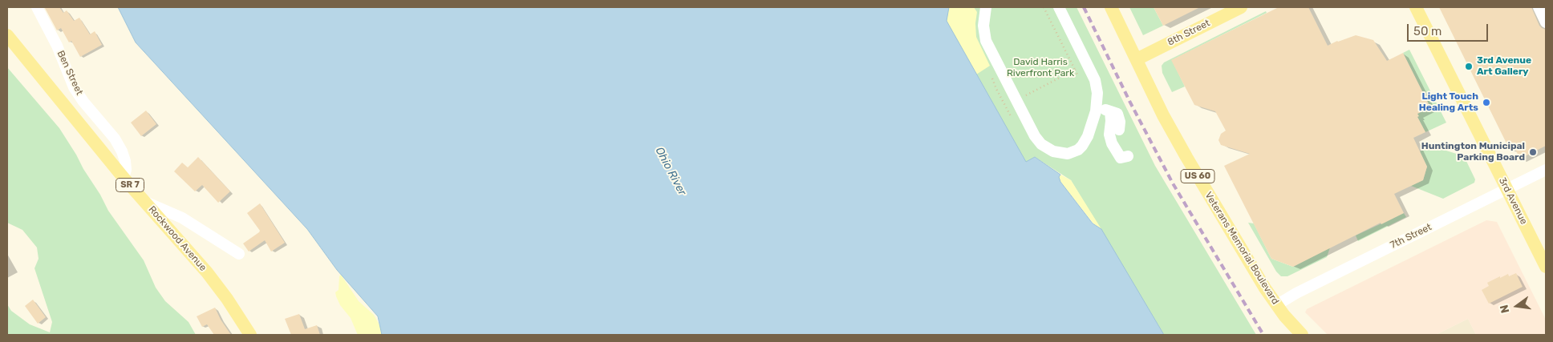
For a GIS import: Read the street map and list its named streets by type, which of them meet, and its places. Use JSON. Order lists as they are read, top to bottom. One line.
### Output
{"streets":{"main road":["8th Street","US 60","SR 7","3rd Avenue","Rockwood Avenue","Veterans Memorial Boulevard"],"street":["Ben Street","7th Street"]},"crossings":[["8th Street","Veterans Memorial Boulevard"],["Ben Street","Rockwood Avenue"],["3rd Avenue","7th Street"],["7th Street","Veterans Memorial Boulevard"]],"water":["Ohio River"],"parks":["David Harris Riverfront Park"],"places":["3rd Avenue Art Gallery","Light Touch Healing Arts","Huntington Municipal Parking Board"],"scale_bar":"50 m","north":"left"}
